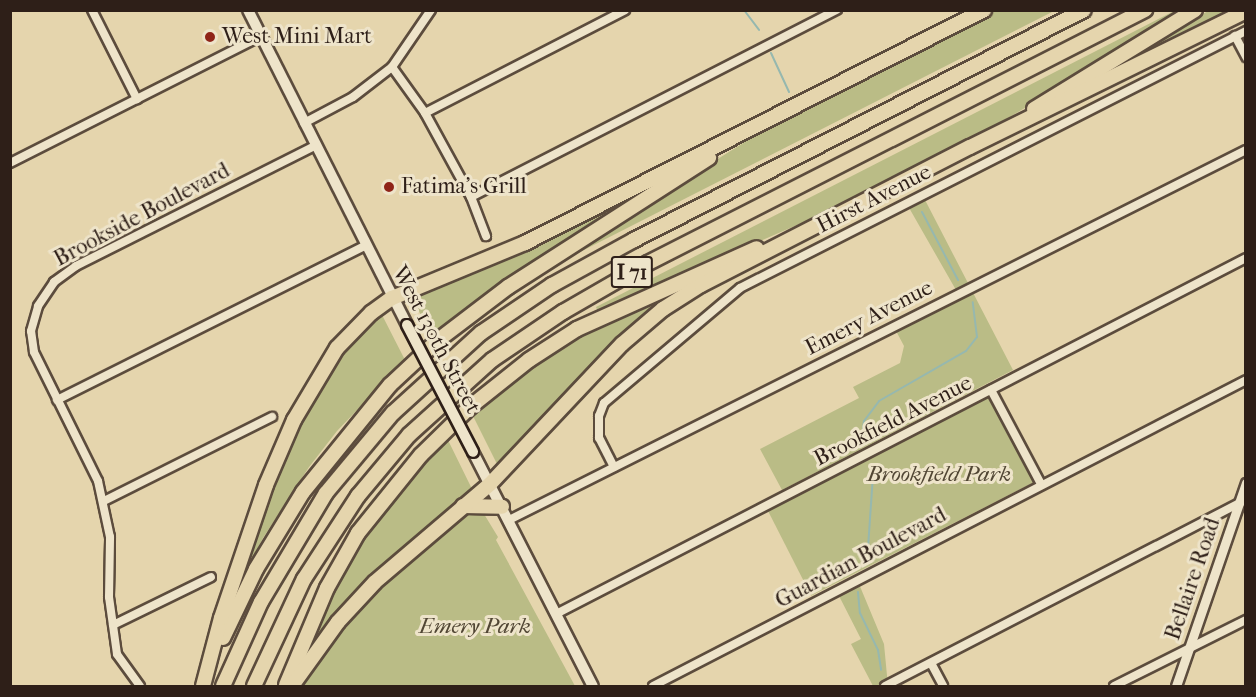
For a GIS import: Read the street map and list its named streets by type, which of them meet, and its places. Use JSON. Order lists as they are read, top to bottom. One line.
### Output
{"streets":{"highway":["I 71"],"main road":["West 130th Street"],"street":["Hirst Avenue","Brookside Boulevard","Emery Avenue","Brookfield Avenue","Guardian Boulevard","Bellaire Road"]},"crossings":[["Hirst Avenue","Emery Avenue"],["Brookside Boulevard","West 130th Street"],["Emery Avenue","West 130th Street"],["West 130th Street","Brookfield Avenue"]],"parks":["Brookfield Park","Emery Park"],"places":["West Mini Mart","Fatima’s Grill"]}
